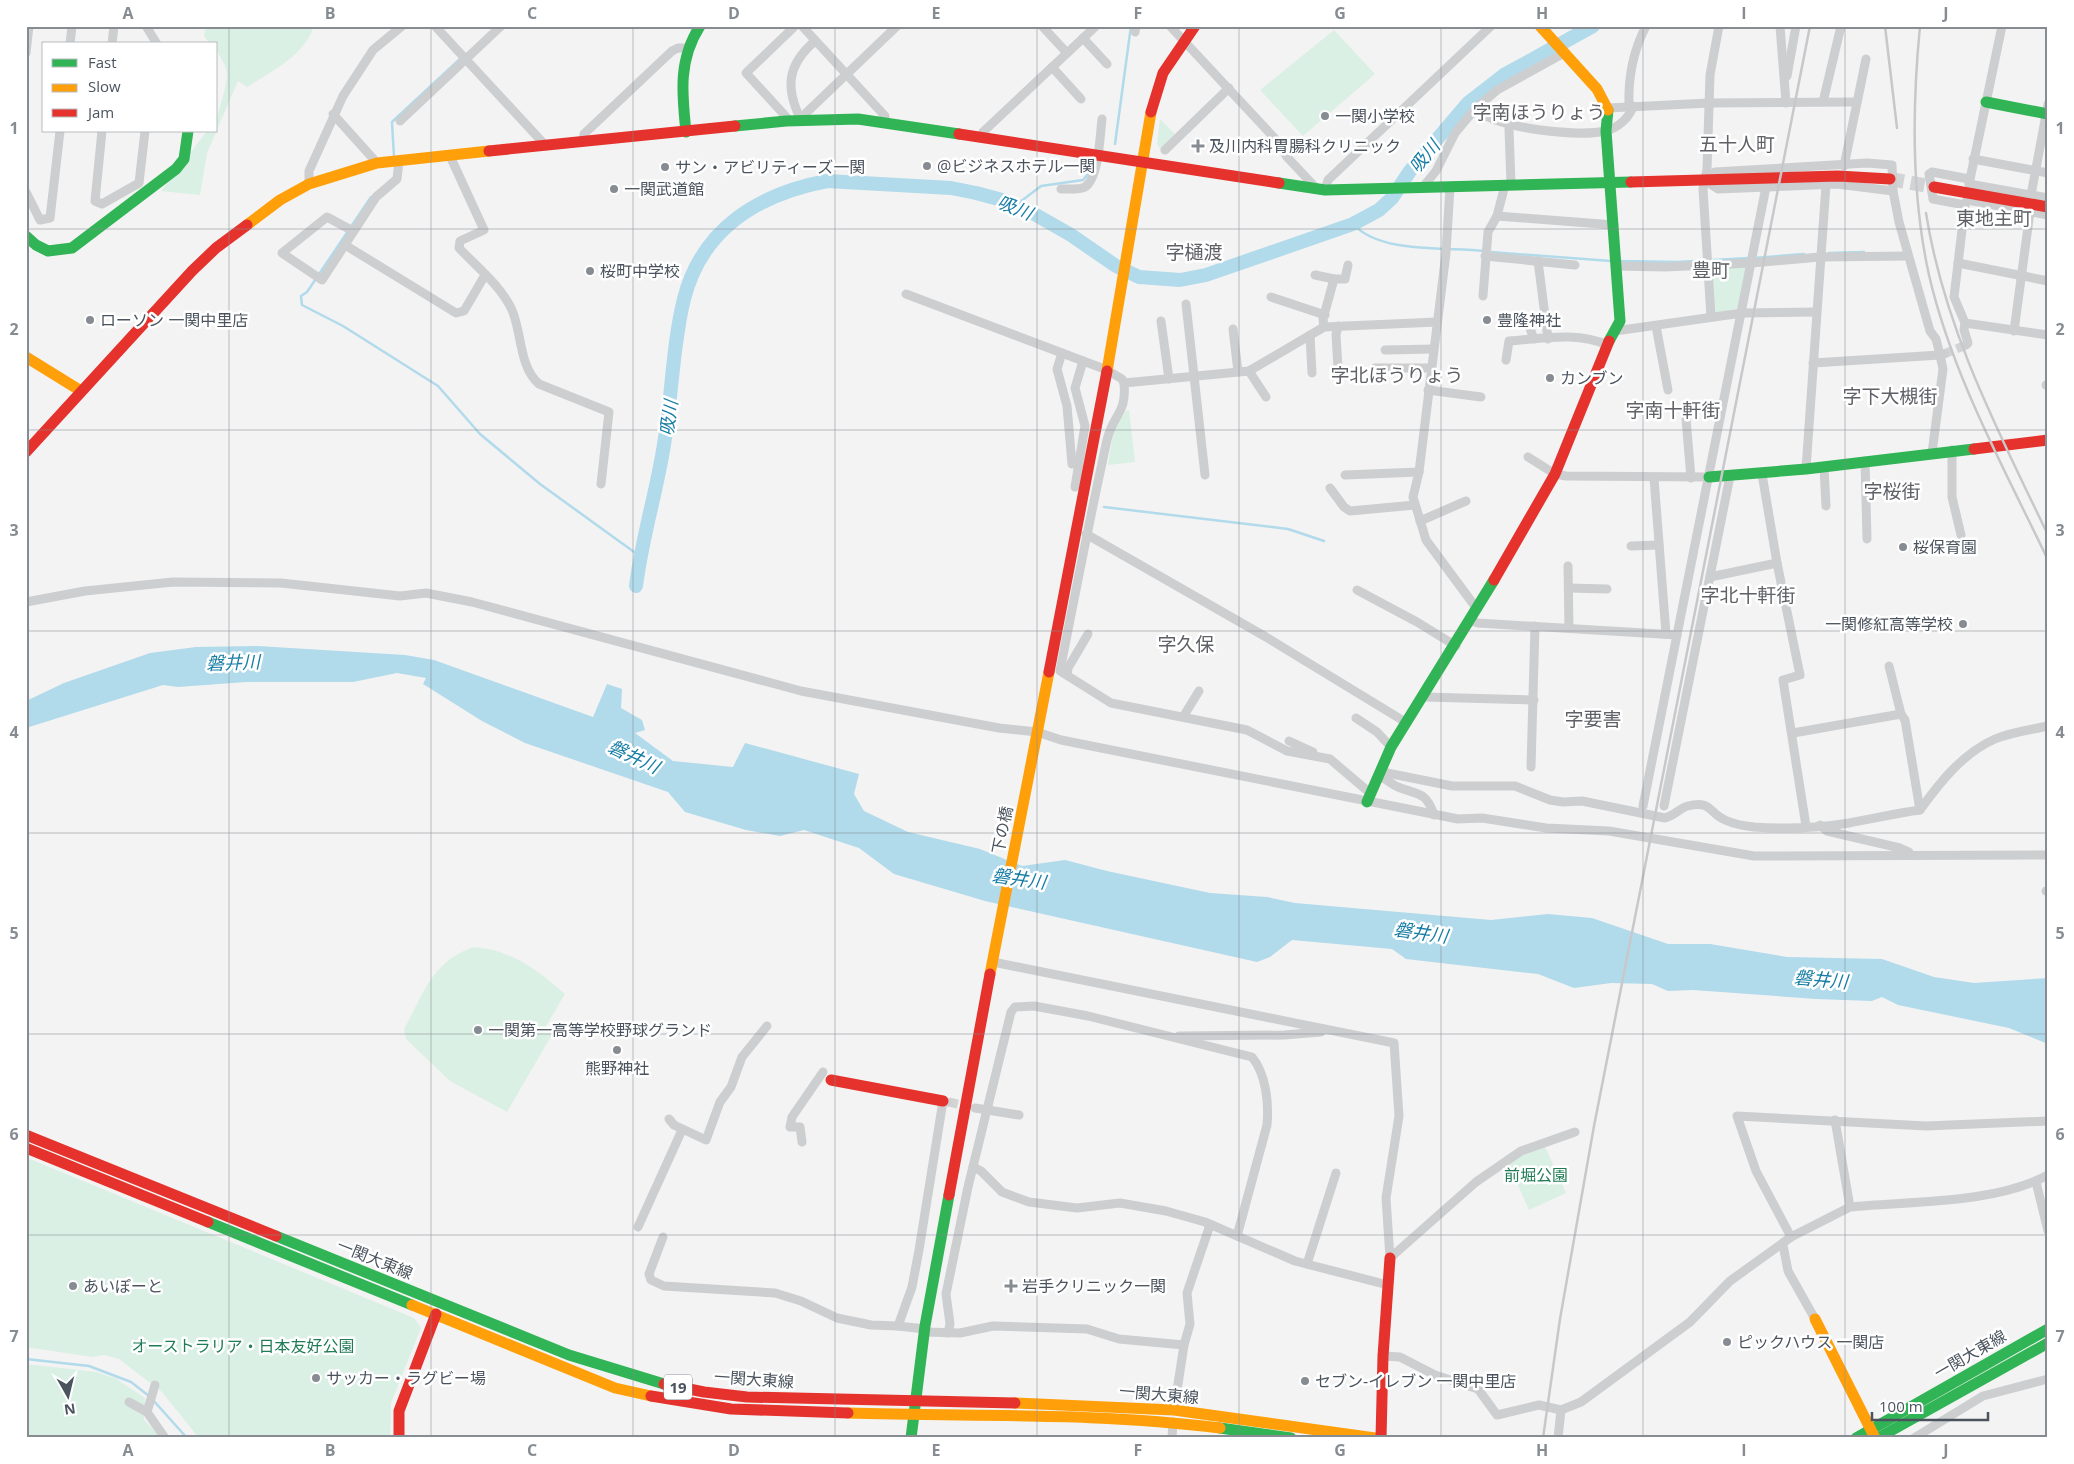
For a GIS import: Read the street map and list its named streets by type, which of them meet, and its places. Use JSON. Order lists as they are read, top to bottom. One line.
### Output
{"streets":{"street":["下の橋","一関大東線","19"]},"crossings":[["下の橋","一関大東線"]],"districts":["字南ほうりょう","五十人町","東地主町","字樋渡","豊町","字北ほうりょう","字下大槻街","字南十軒街","字桜街","字北十軒街","字久保","字要害"],"water":["吸川","磐井川"],"parks":["前堀公園","オーストラリア・日本友好公園"],"places":{"other":["一関小学校","@ビジネスホテル一関","サン・アビリティーズ一関","一関武道館","桜町中学校","ローソン 一関中里店","豊隆神社","カンブン","桜保育園","一関修紅高等学校","一関第一高等学校野球グランド","熊野神社","あいぽーと","ピックハウス 一関店","サッカー・ラグビー場","セブン-イレブン 一関中里店"],"health":["及川内科胃腸科クリニック","岩手クリニック一関"]},"legend":["Fast","Slow","Jam"],"scale_bar":"100 m","north":"bottom","grid":{"columns":["A","B","C","D","E","F","G","H","I","J"],"rows":["1","2","3","4","5","6","7"]}}
